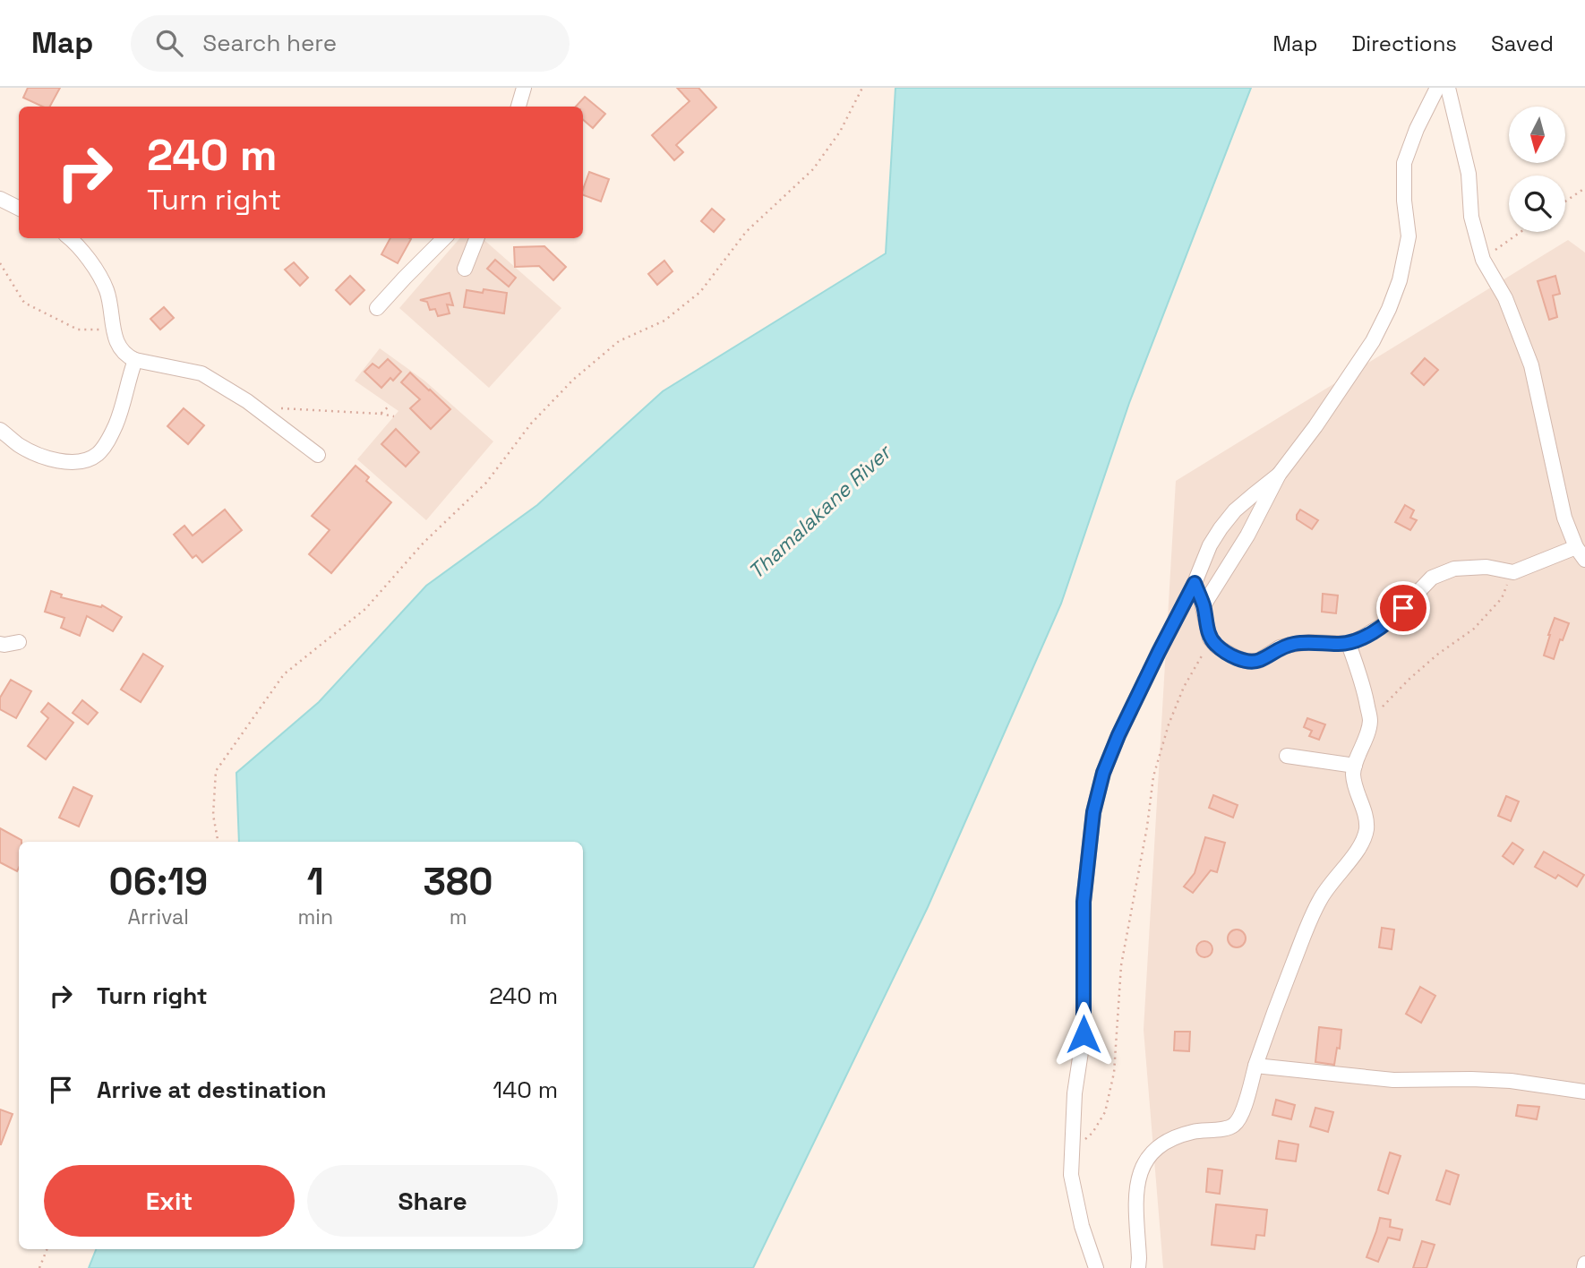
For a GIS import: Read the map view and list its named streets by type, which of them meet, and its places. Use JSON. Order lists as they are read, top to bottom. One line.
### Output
{"water":["Thamalakane River"],"north":"bottom","page":{"header":"Map","search":"Search here","nav":["Map","Directions","Saved"],"turn":["240 m","Turn right"],"eta":["06:19","Arrival","1","min","380","m"],"list":[{"name":"Turn right","value":"240 m"},{"name":"Arrive at destination","value":"140 m"}],"buttons":["Exit","Share"]}}
